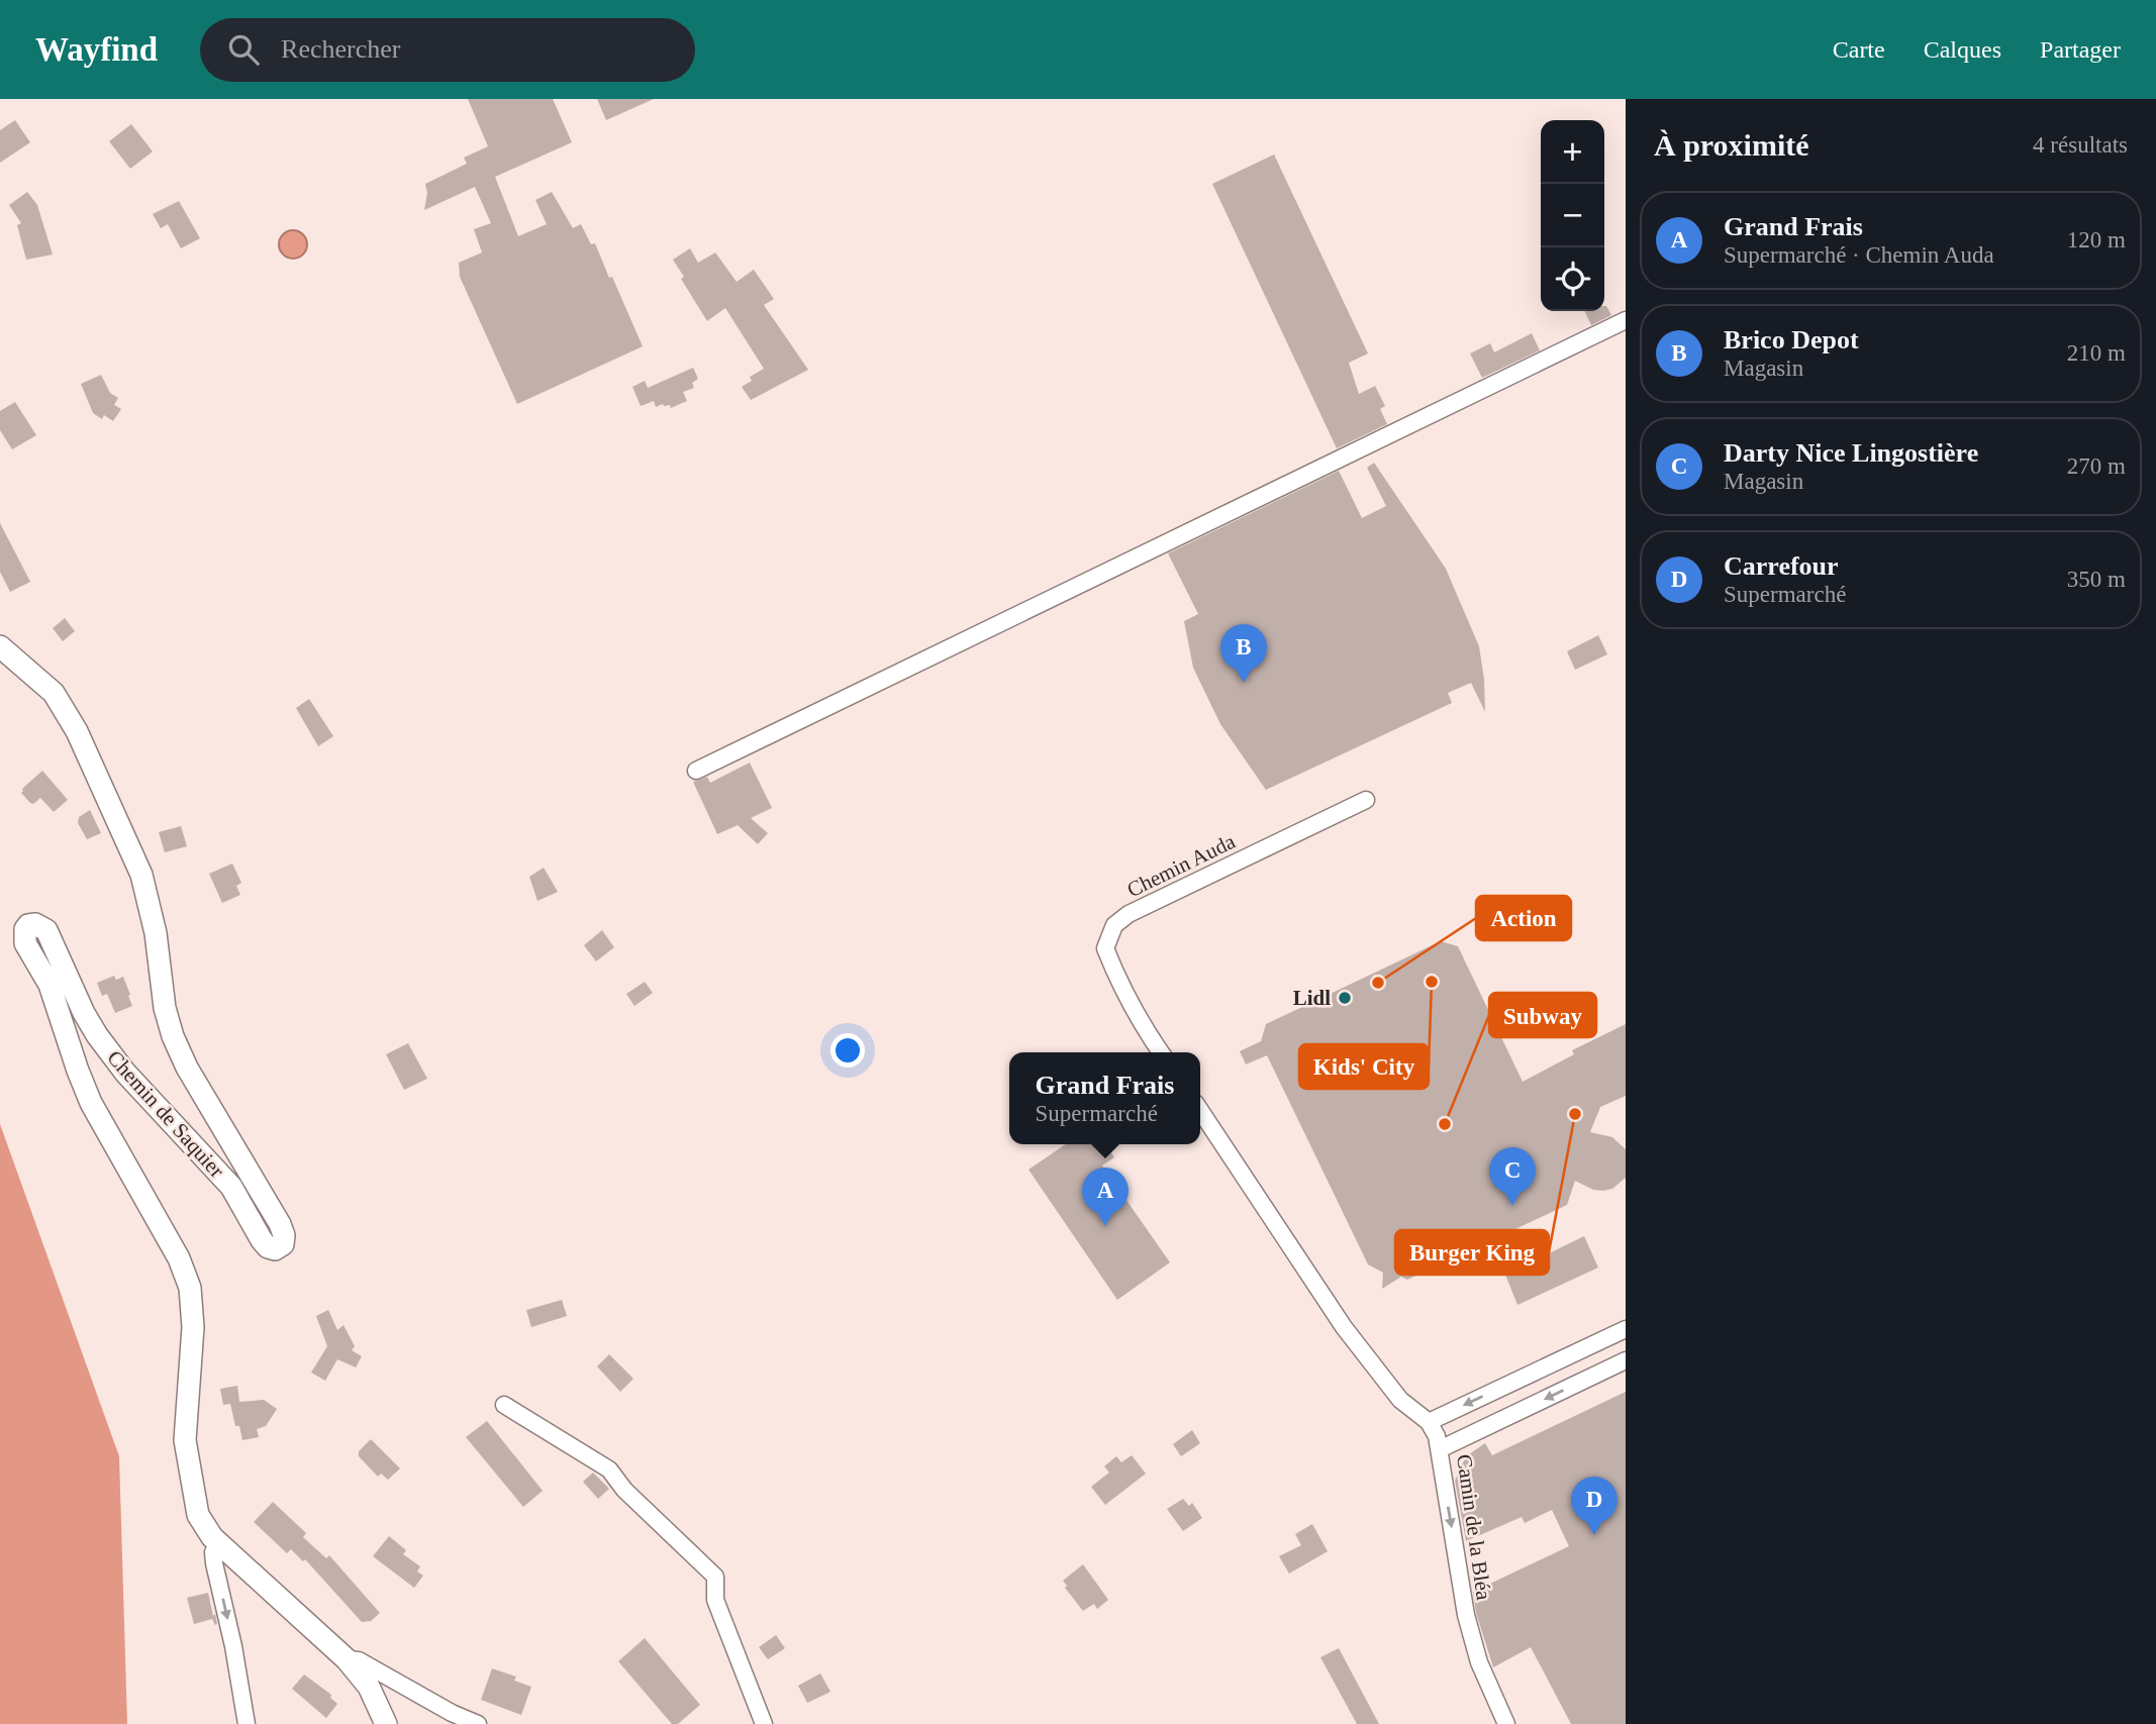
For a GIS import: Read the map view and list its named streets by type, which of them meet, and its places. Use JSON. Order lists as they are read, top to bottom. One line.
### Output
{"streets":{"street":["Chemin Auda","Chemin de Saquier","Camin de la Bléa"]},"places":["Kids' City","Action","Lidl","Burger King","Subway"],"page":{"header":"Wayfind","search":"Rechercher","nav":["Carte","Calques","Partager"],"heading":["À proximité","4 résultats"],"map_buttons":["+","−"],"list":[{"mark":"A","name":"Grand Frais","note":"Supermarché · Chemin Auda","value":"120 m"},{"mark":"B","name":"Brico Depot","note":"Magasin","value":"210 m"},{"mark":"C","name":"Darty Nice Lingostière","note":"Magasin","value":"270 m"},{"mark":"D","name":"Carrefour","note":"Supermarché","value":"350 m"}],"pins":["B","C","A","D"],"popup":["Grand Frais","Supermarché"]}}
